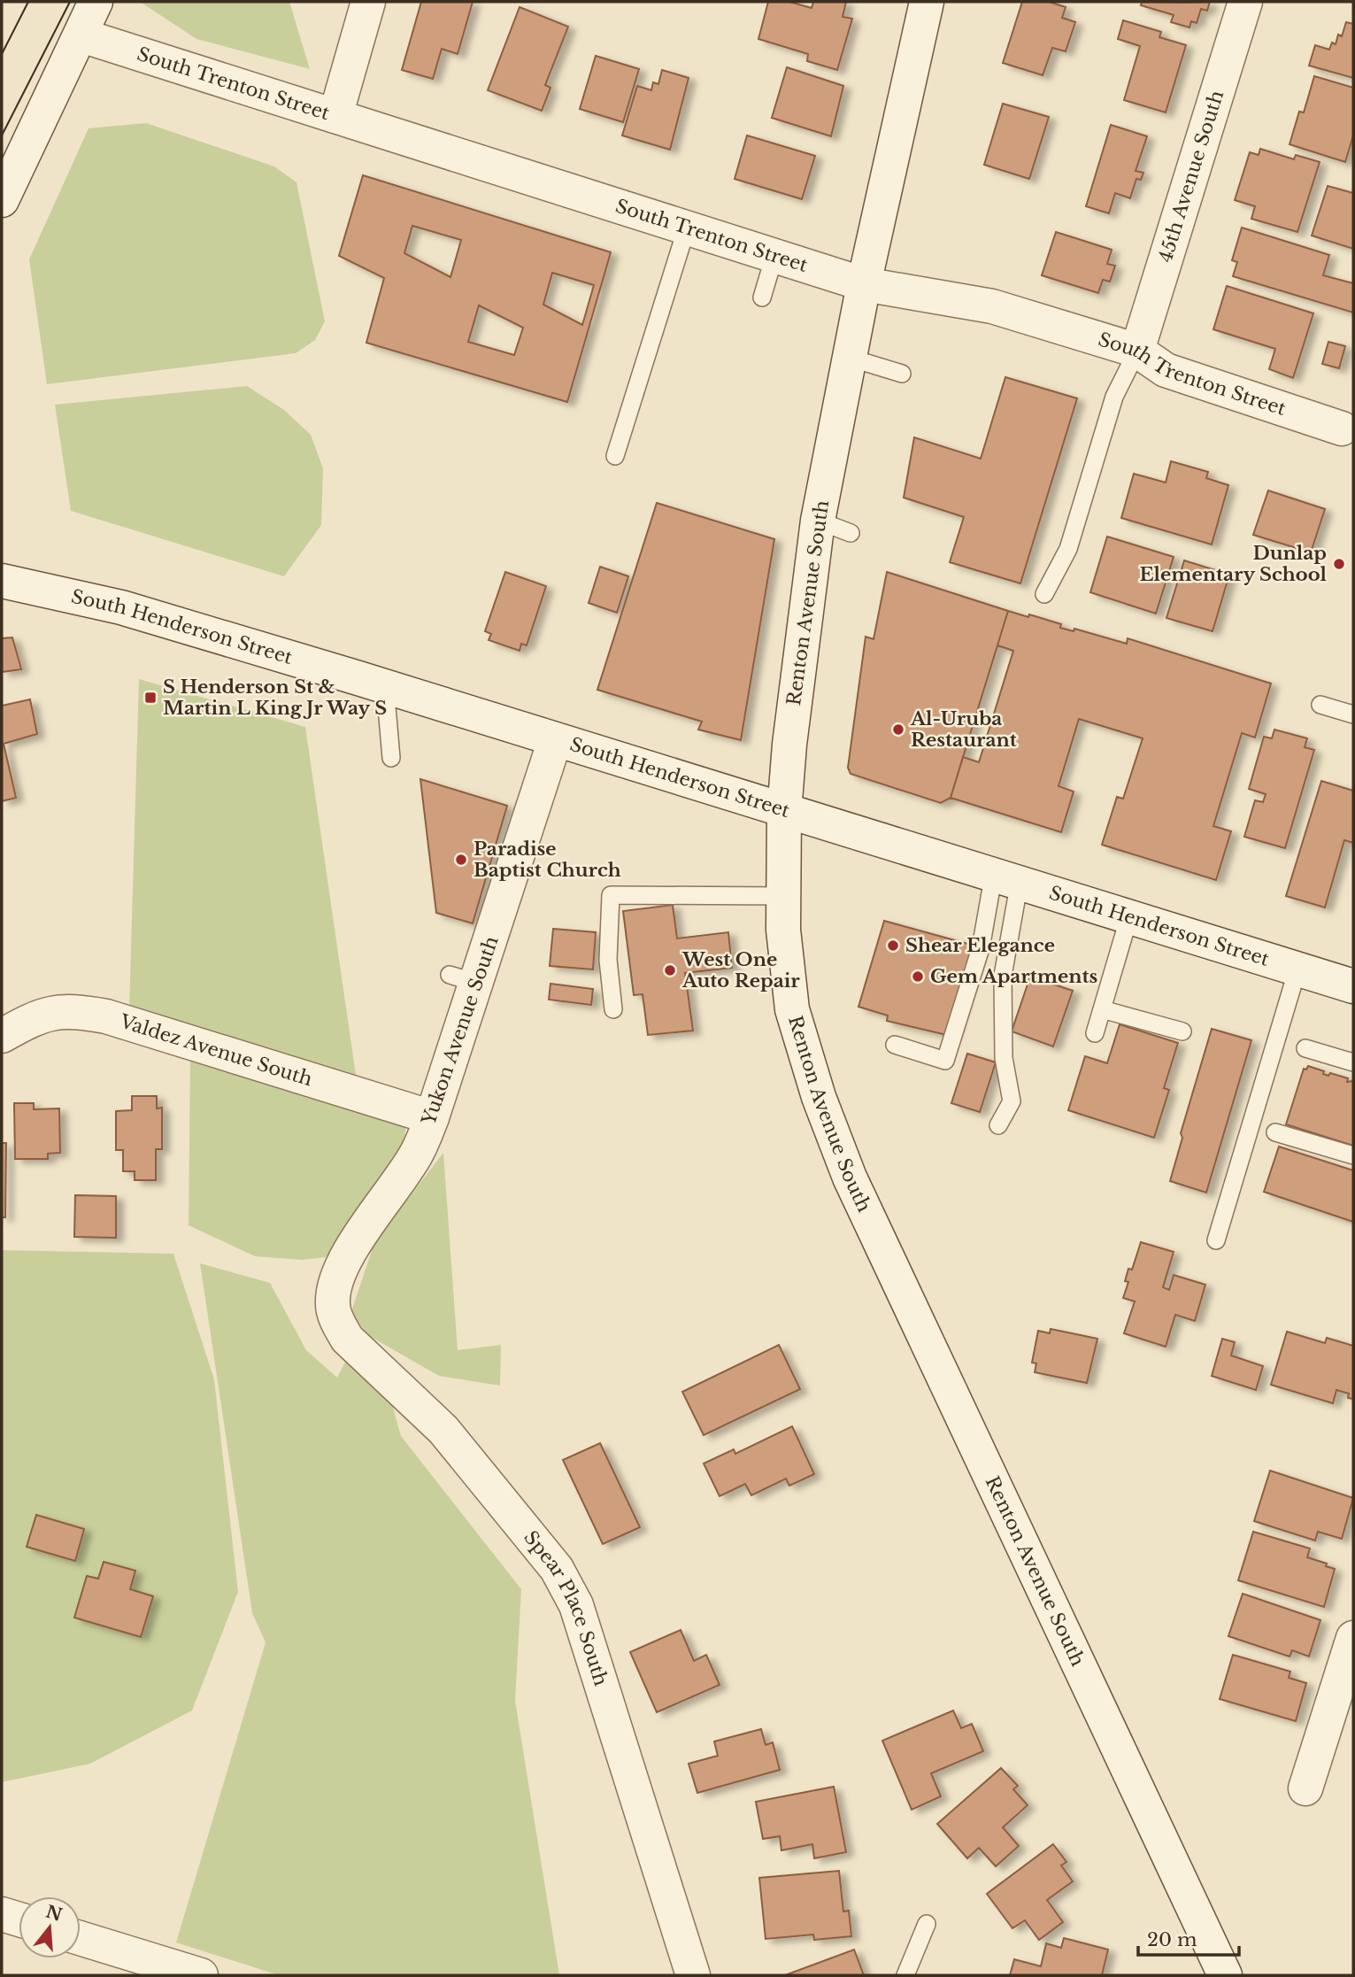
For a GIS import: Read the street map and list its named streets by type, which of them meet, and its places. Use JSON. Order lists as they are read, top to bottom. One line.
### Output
{"streets":{"street":["South Trenton Street","45th Avenue South","Renton Avenue South","South Henderson Street","Yukon Avenue South","Valdez Avenue South","Spear Place South"]},"crossings":[["South Trenton Street","45th Avenue South"],["South Trenton Street","Renton Avenue South"],["Renton Avenue South","South Henderson Street"],["South Henderson Street","Yukon Avenue South"],["Yukon Avenue South","Valdez Avenue South"],["Yukon Avenue South","Spear Place South"]],"places":{"other":["Dunlap Elementary School","Al-Uruba Restaurant","Paradise Baptist Church","Shear Elegance","West One Auto Repair","Gem Apartments"],"transit":["S Henderson St & Martin L King Jr Way S"]},"scale_bar":"20 m","north":"top"}
